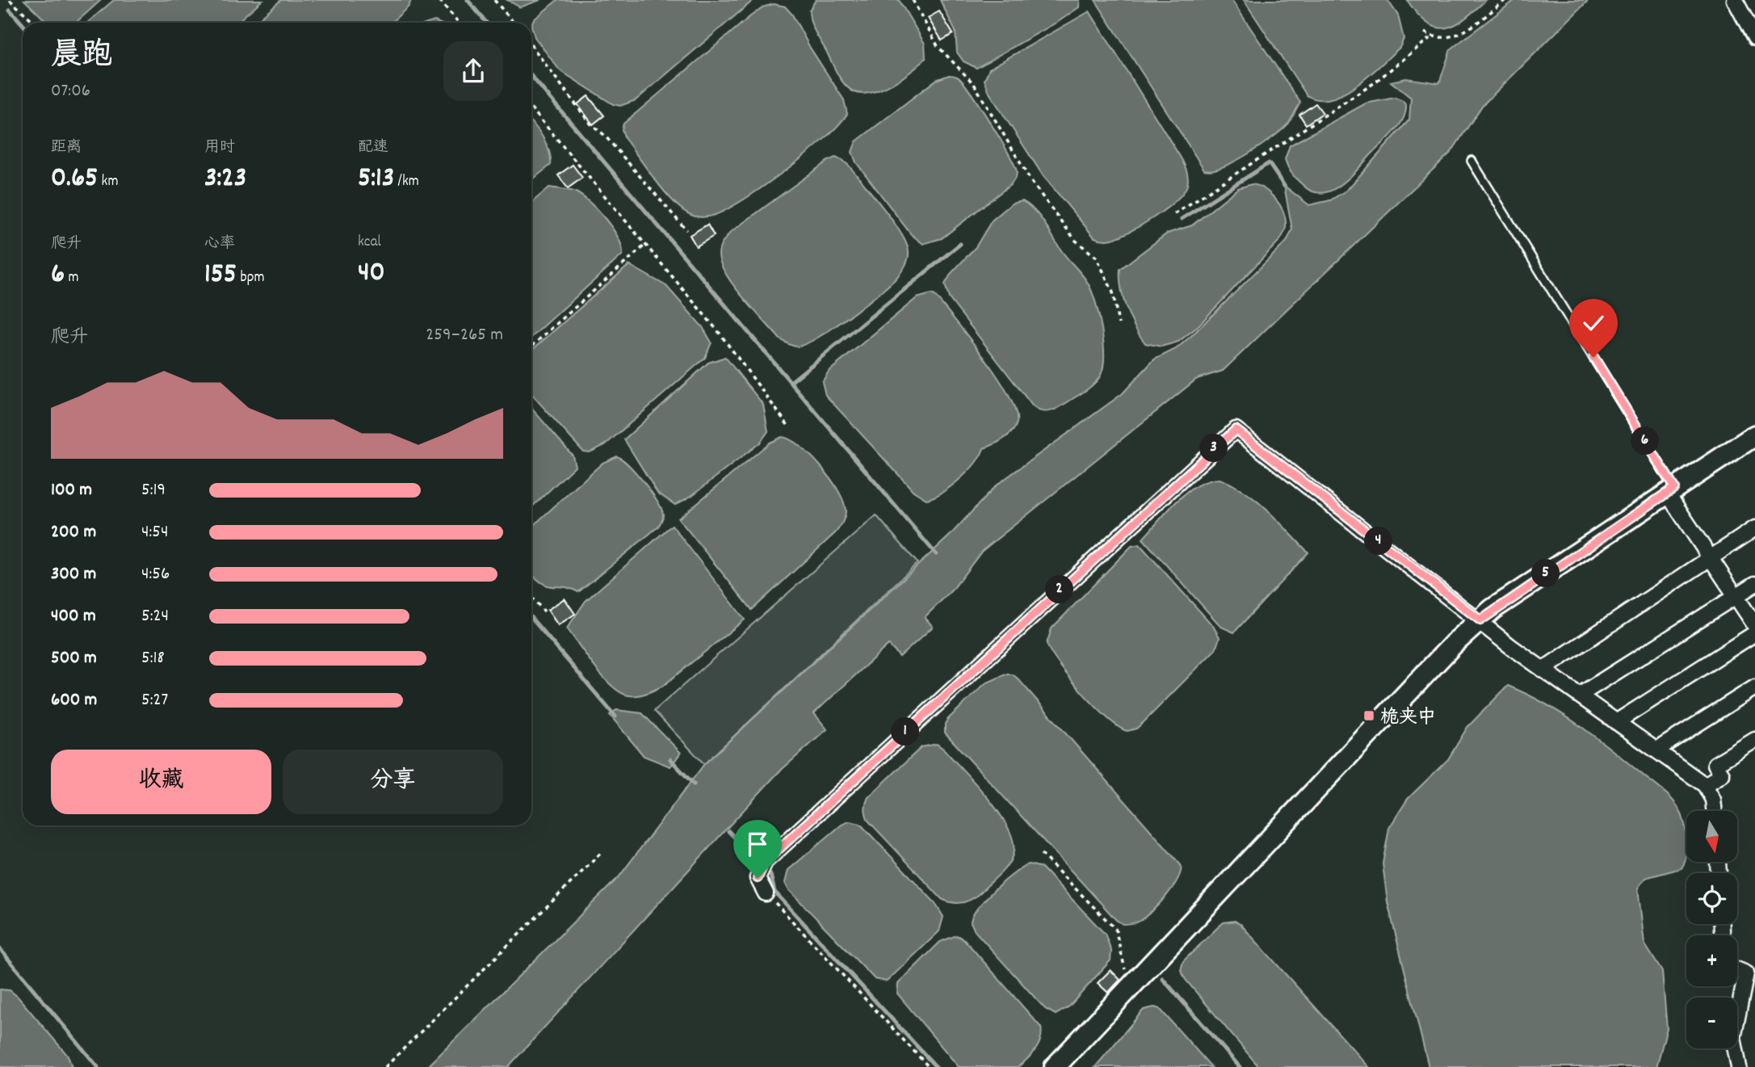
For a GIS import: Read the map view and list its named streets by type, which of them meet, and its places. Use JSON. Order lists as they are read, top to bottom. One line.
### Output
{"places":{"transit":["桅夹中"]},"north":"bottom","page":{"heading":["晨跑","07:06"],"stats":[["距离","0.65 km"],["用时","3:23"],["配速","5:13 /km"],["爬升","6 m"],["心率","155 bpm"],["kcal","40"]],"chart":["爬升","259–265 m"],"pins":["6","3","4","5","2","1"],"list":[{"name":"100 m","note":"5:19"},{"name":"200 m","note":"4:54"},{"name":"300 m","note":"4:56"},{"name":"400 m","note":"5:24"},{"name":"500 m","note":"5:18"},{"name":"600 m","note":"5:27"}],"buttons":["收藏","分享"],"map_buttons":["+","−"]}}
